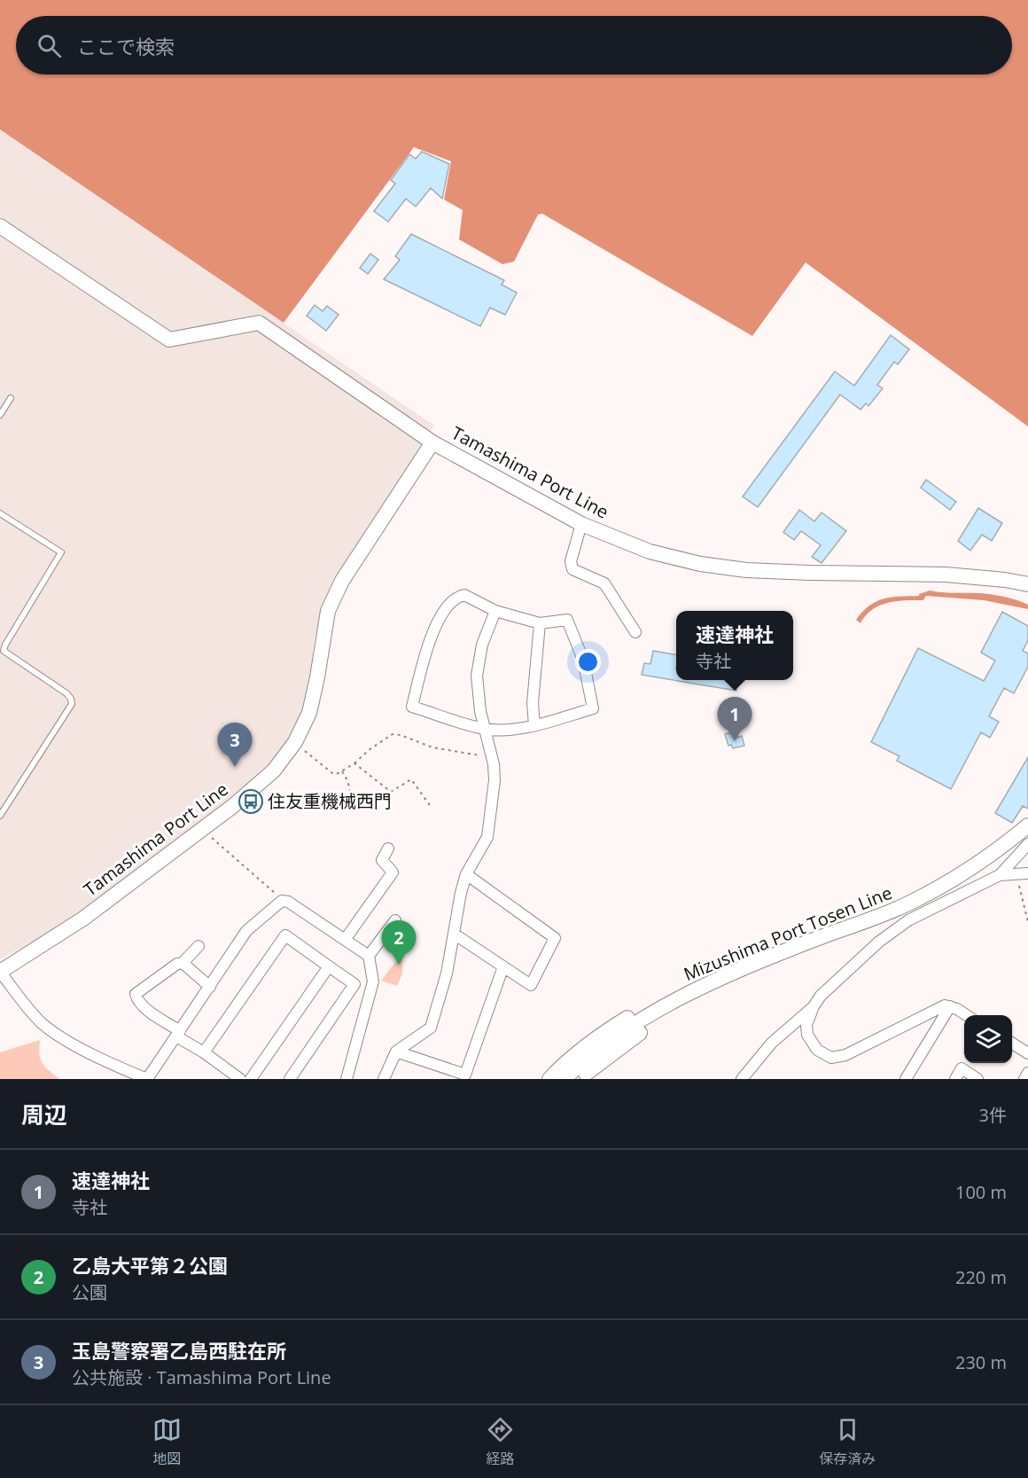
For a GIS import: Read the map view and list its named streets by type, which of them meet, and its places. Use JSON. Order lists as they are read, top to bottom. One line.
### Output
{"streets":{"main road":["Tamashima Port Line","Mizushima Port Tosen Line"]},"places":{"bus stop":["住友重機械西門"]},"page":{"search":"ここで検索","popup":["速達神社","寺社"],"pins":["1","3","2"],"heading":["周辺","3件"],"list":[{"mark":"1","name":"速達神社","note":"寺社","value":"100 m"},{"mark":"2","name":"乙島大平第２公園","note":"公園","value":"220 m"},{"mark":"3","name":"玉島警察署乙島西駐在所","note":"公共施設 · Tamashima Port Line","value":"230 m"}],"nav":["地図","経路","保存済み"]}}
